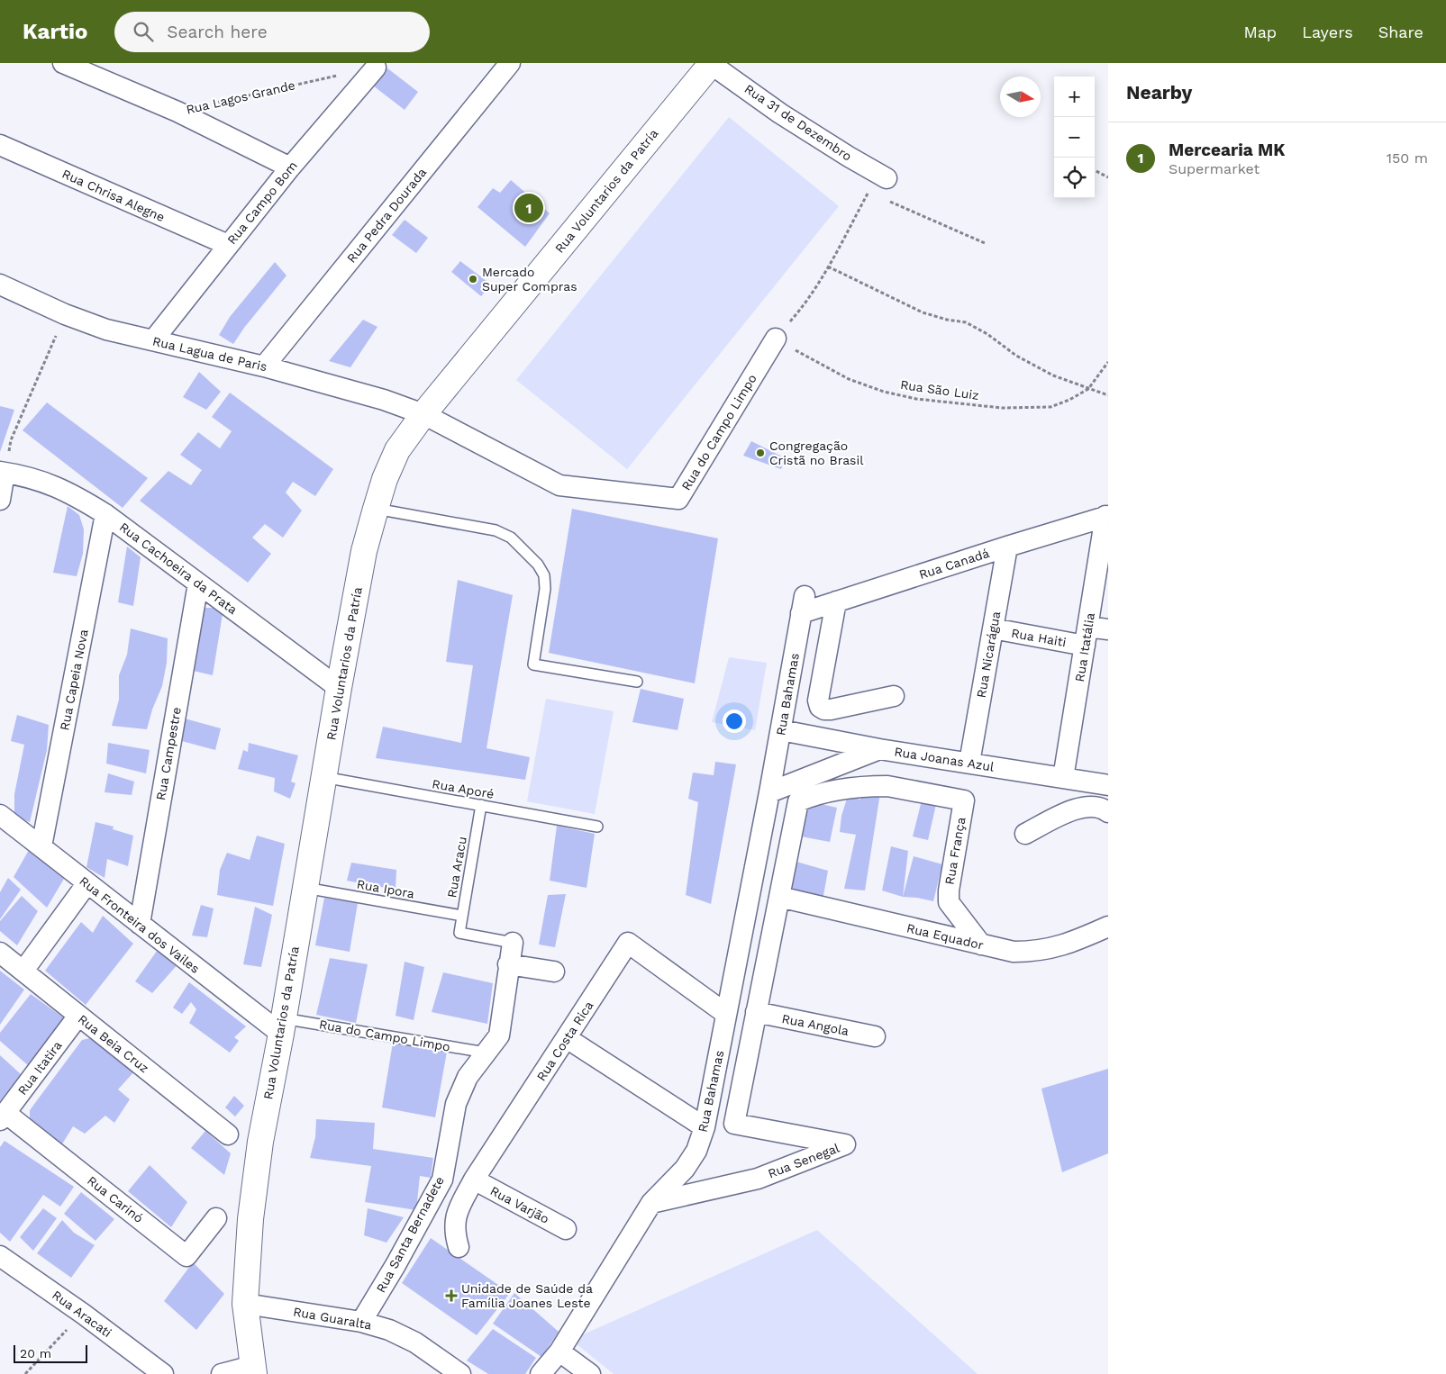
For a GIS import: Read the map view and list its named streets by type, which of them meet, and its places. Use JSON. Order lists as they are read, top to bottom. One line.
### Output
{"streets":{"street":["Rua Lagos Grande","Rua 31 de Dezembro","Rua Voluntarios da Patría","Rua Chrisa Alegne","Rua Campo Bom","Rua Pedra Dourada","Rua Lagua de Paris","Rua do Campo Limpo","Rua Canadá","Rua Cachoeira da Prata","Rua Haiti","Rua Itatália","Rua Nicarágua","Rua Capeia Nova","Rua Bahamas","Rua Campestre","Rua Joanas Azul","Rua França","Rua Fronteira dos Vailes","Rua Equador","Rua Angola","Rua Costa Rica","Rua Beia Cruz","Rua Itatira","Rua Senegal","Rua Carinó","Rua Varjão","Rua Santa Bernadete","Rua Aracati","Rua Guaralta"],"lane":["Rua Aporé","Rua Aracu","Rua Ipora"],"path":["Rua São Luiz"]},"crossings":[["Rua Lagos Grande","Rua Campo Bom"],["Rua 31 de Dezembro","Rua Voluntarios da Patría"],["Rua Voluntarios da Patría","Rua Lagua de Paris"],["Rua Voluntarios da Patría","Rua do Campo Limpo"],["Rua Voluntarios da Patría","Rua Cachoeira da Prata"],["Rua Voluntarios da Patría","Rua Aporé"],["Rua Voluntarios da Patría","Rua Ipora"],["Rua Voluntarios da Patría","Rua Fronteira dos Vailes"],["Rua Voluntarios da Patría","Rua Guaralta"],["Rua Chrisa Alegne","Rua Campo Bom"],["Rua Campo Bom","Rua Lagua de Paris"],["Rua Pedra Dourada","Rua Lagua de Paris"],["Rua Lagua de Paris","Rua do Campo Limpo"],["Rua São Luiz","Rua do Campo Limpo"],["Rua do Campo Limpo","Rua Fronteira dos Vailes"],["Rua do Campo Limpo","Rua Santa Bernadete"],["Rua Canadá","Rua Itatália"],["Rua Canadá","Rua Nicarágua"],["Rua Canadá","Rua Bahamas"],["Rua Cachoeira da Prata","Rua Capeia Nova"],["Rua Cachoeira da Prata","Rua Campestre"],["Rua Haiti","Rua Itatália"],["Rua Haiti","Rua Nicarágua"],["Rua Itatália","Rua Joanas Azul"],["Rua Nicarágua","Rua Joanas Azul"],["Rua Capeia Nova","Rua Fronteira dos Vailes"],["Rua Bahamas","Rua Joanas Azul"],["Rua Bahamas","Rua Costa Rica"],["Rua Bahamas","Rua Senegal"],["Rua Campestre","Rua Fronteira dos Vailes"],["Rua Aporé","Rua Aracu"],["Rua França","Rua Equador"],["Rua Aracu","Rua Ipora"],["Rua Aracu","Rua Santa Bernadete"],["Rua Angola","Rua Senegal"],["Rua Costa Rica","Rua Varjão"],["Rua Beia Cruz","Rua Itatira"],["Rua Itatira","Rua Carinó"],["Rua Santa Bernadete","Rua Guaralta"]],"places":{"other":["Mercado Super Compras","Congregação Cristã no Brasil"],"health":["Unidade de Saúde da Família Joanes Leste"]},"scale_bar":"20 m","north":"right","page":{"header":"Kartio","search":"Search here","nav":["Map","Layers","Share"],"heading":"Nearby","map_buttons":["+","−"],"list":[{"mark":"1","name":"Mercearia MK","note":"Supermarket","value":"150 m"}],"pins":"1","scale":"20 m"}}
